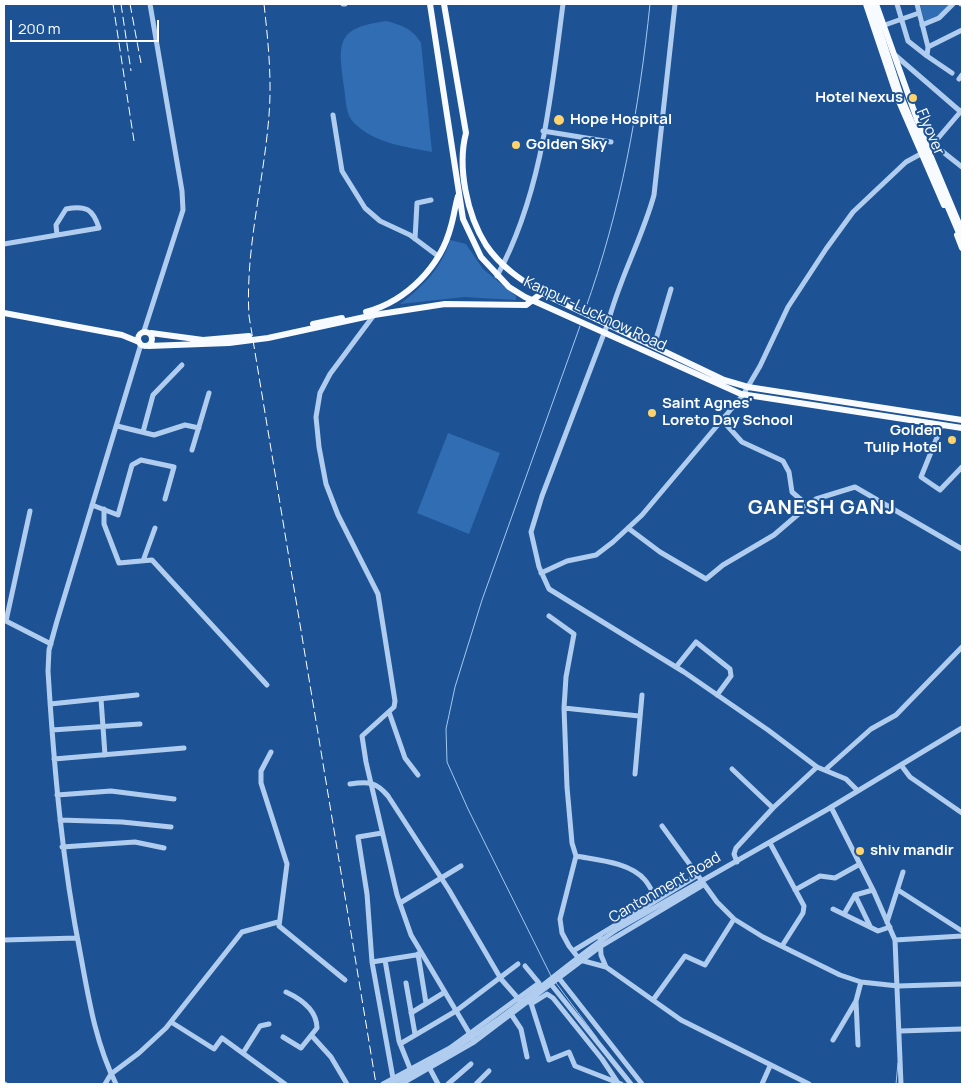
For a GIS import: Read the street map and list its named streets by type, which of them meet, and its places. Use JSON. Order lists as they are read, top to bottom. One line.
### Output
{"streets":{"main road":["Flyover","Kanpur-Lucknow Road"],"street":["Cantonment Road"]},"districts":["GANESH GANJ"],"places":["Hotel Nexus","Hope Hospital","Golden Sky","Saint Agnes' Loreto Day School","Golden Tulip Hotel","shiv mandir"],"scale_bar":"200 m"}
